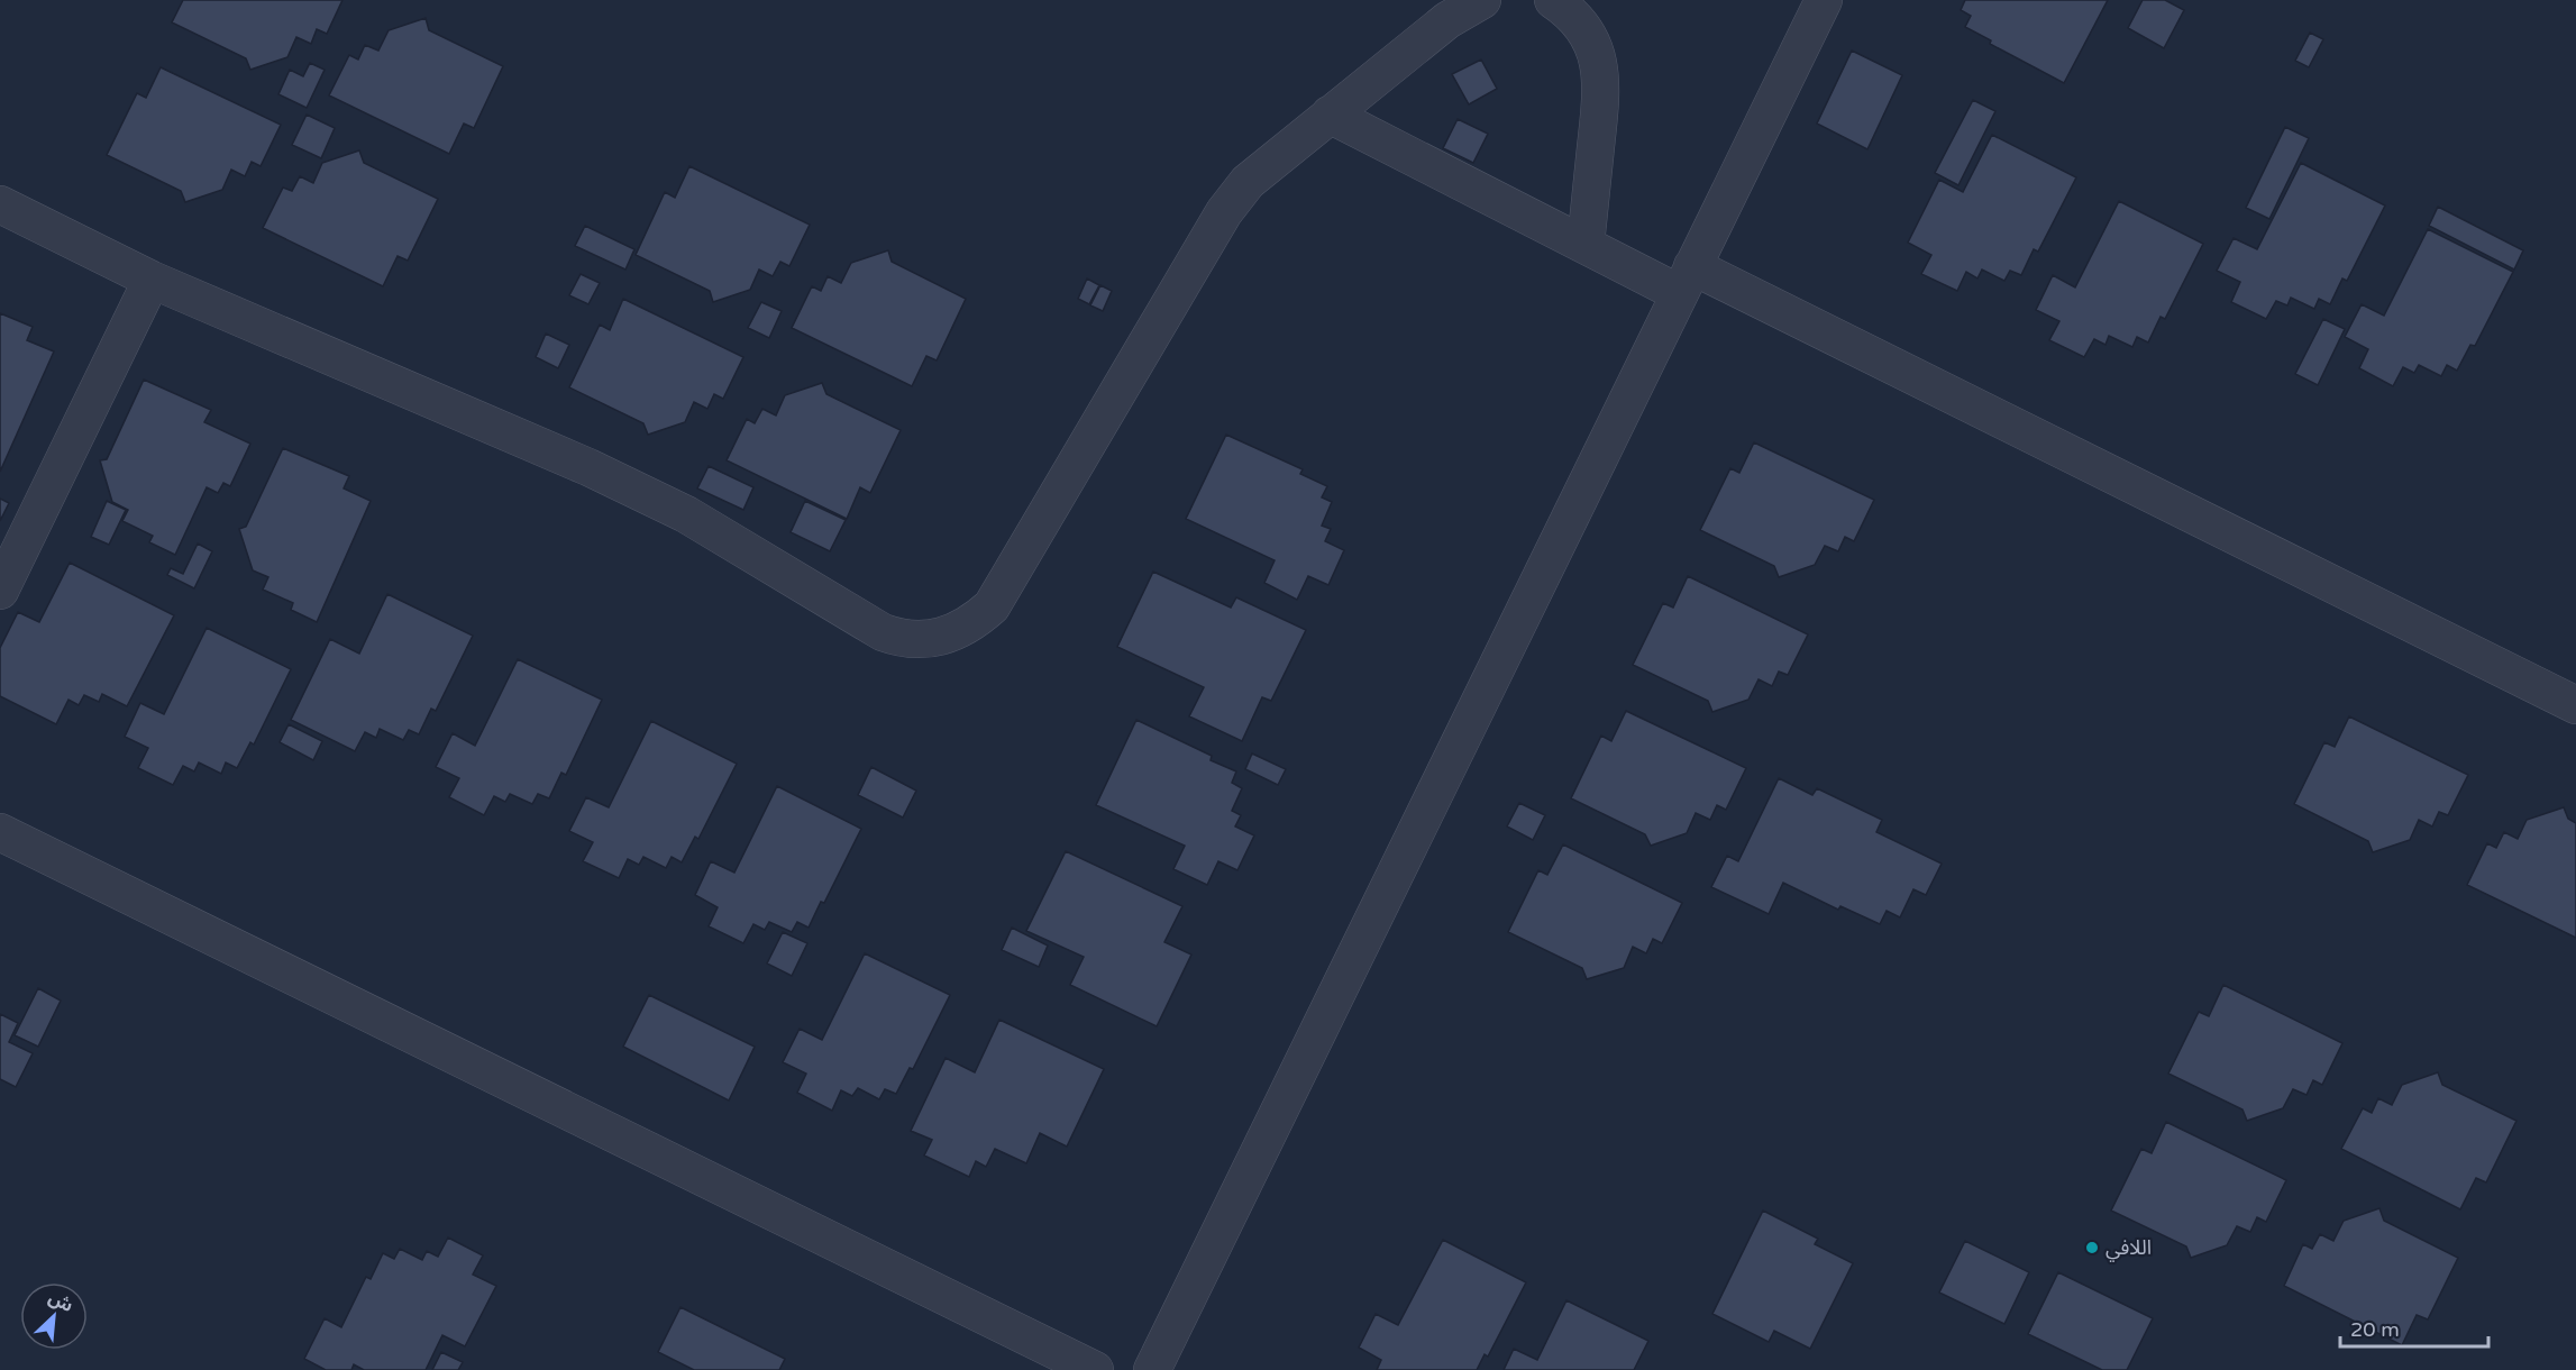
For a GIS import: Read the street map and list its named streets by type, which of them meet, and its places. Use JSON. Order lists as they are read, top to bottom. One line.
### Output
{"places":["اللافي"],"scale_bar":"20 m","north":"top right"}
